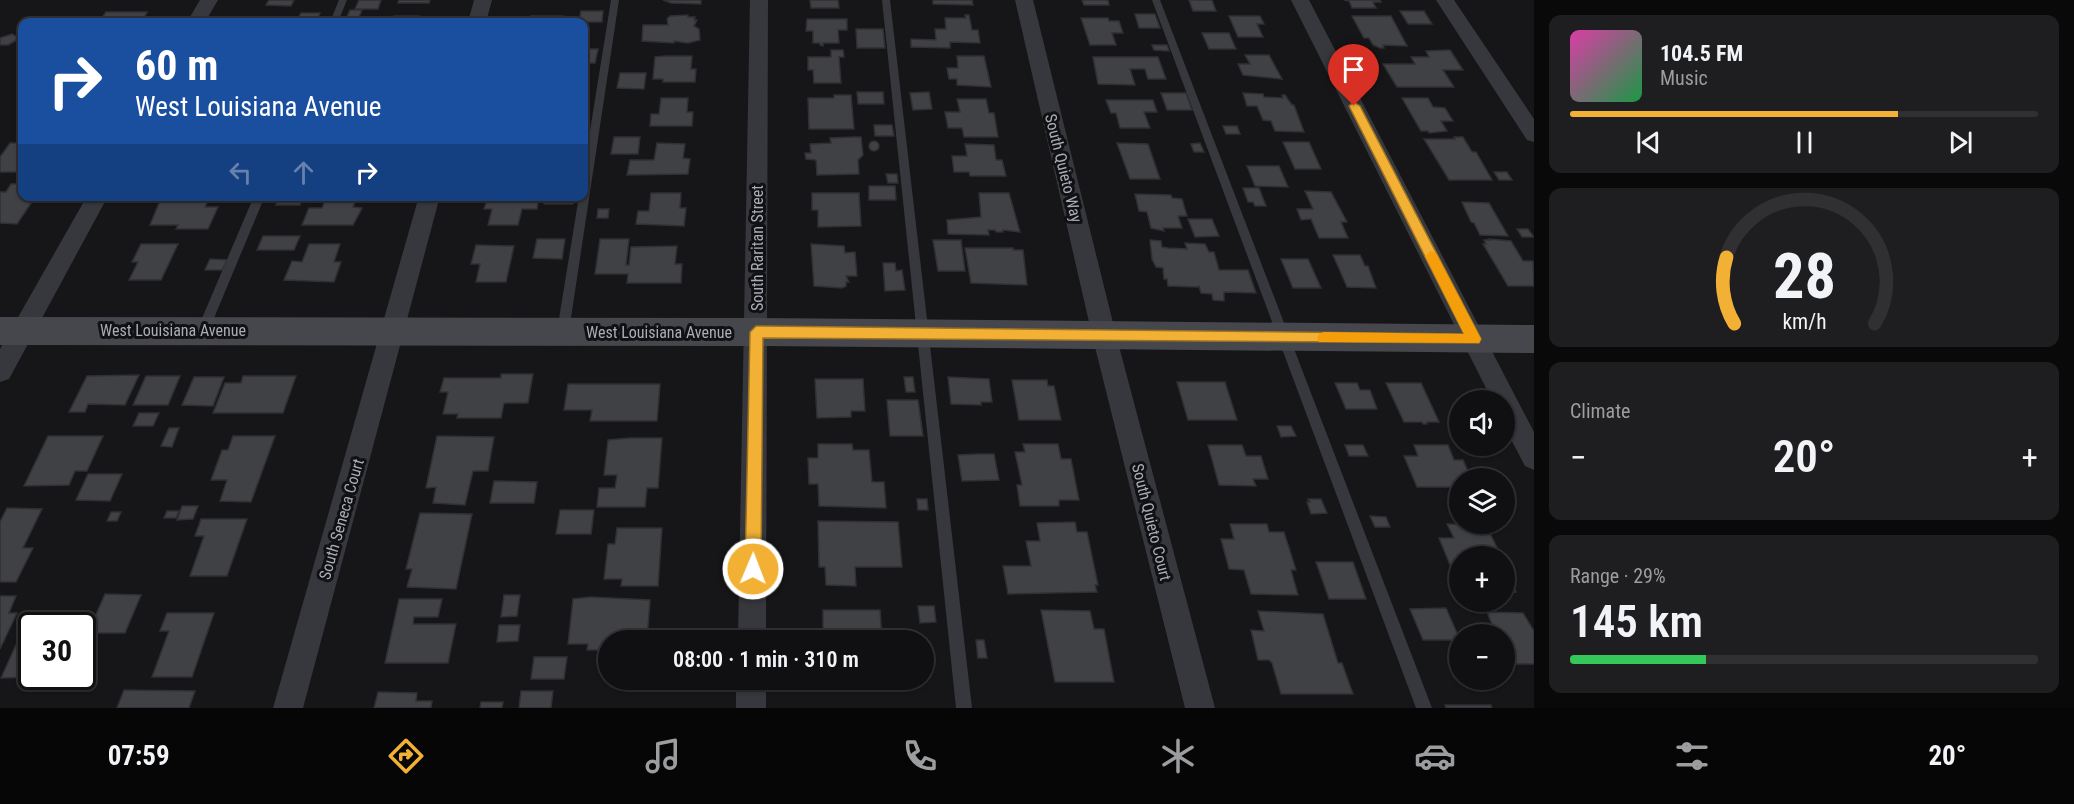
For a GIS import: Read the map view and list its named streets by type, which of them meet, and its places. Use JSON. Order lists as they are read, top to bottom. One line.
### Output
{"streets":{"street":["South Quieto Way","South Raritan Street","West Louisiana Avenue","South Seneca Court","South Quieto Court"]},"crossings":[["South Quieto Way","West Louisiana Avenue"],["South Quieto Way","South Quieto Court"],["South Raritan Street","West Louisiana Avenue"],["West Louisiana Avenue","South Seneca Court"],["West Louisiana Avenue","South Quieto Court"]],"page":{"turn":["60 m","West Louisiana Avenue"],"song":["104.5 FM","Music"],"tile":["Climate",["Range · 29%","145 km"]],"map_buttons":["+","−"],"heat":["−","20°","+"],"limit":"30","trip":"08:00 · 1 min · 310 m","tabs":["07:59","20°"],"gauge":["28","km/h"]}}
